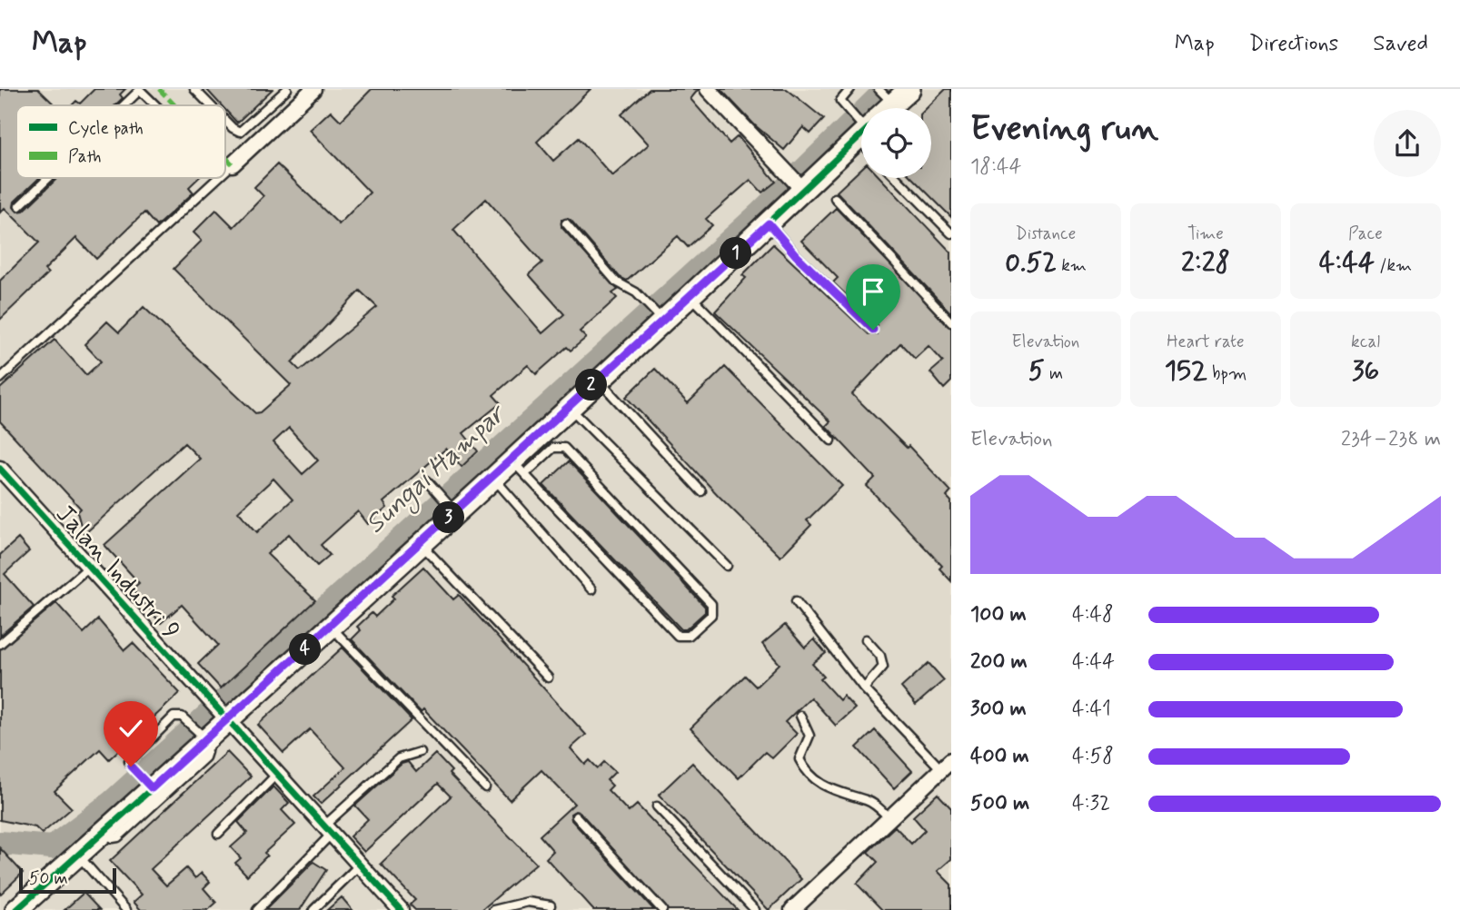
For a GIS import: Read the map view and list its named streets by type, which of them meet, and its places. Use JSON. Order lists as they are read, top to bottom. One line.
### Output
{"streets":{"street":["Jalan Industri 9"]},"water":["Sungai Hampar"],"legend":["Cycle path","Path"],"scale_bar":"50 m","page":{"header":"Map","nav":["Map","Directions","Saved"],"heading":["Evening run","18:44"],"stats":[["Distance","0.52 km"],["Time","2:28"],["Pace","4:44 /km"],["Elevation","5 m"],["Heart rate","152 bpm"],["kcal","36"]],"pins":["1","2","3","4"],"chart":["Elevation","234–238 m"],"list":[{"name":"100 m","note":"4:48"},{"name":"200 m","note":"4:44"},{"name":"300 m","note":"4:41"},{"name":"400 m","note":"4:58"},{"name":"500 m","note":"4:32"}],"scale":"50 m"}}
